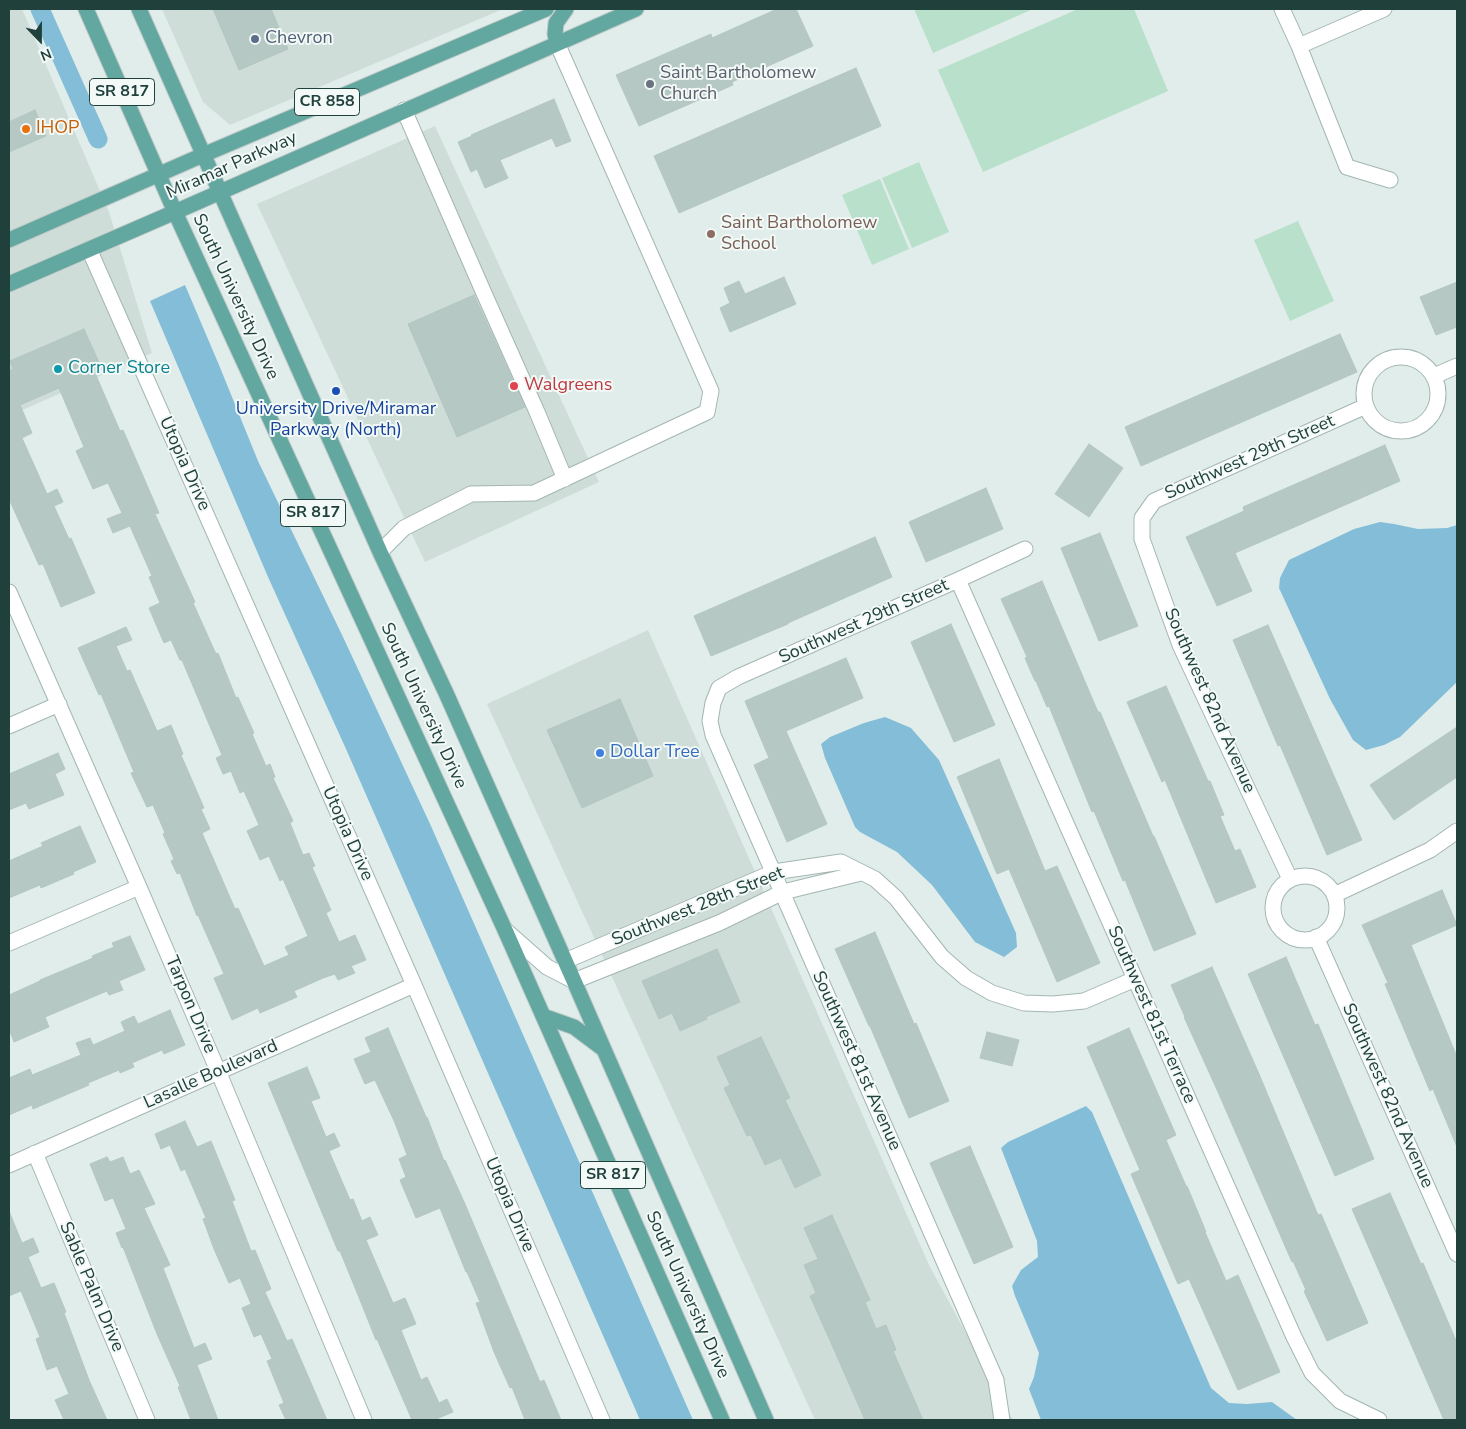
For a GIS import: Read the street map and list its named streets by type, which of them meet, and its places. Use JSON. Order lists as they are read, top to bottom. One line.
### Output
{"streets":{"main road":["SR 817","CR 858","Miramar Parkway","South University Drive"],"street":["Southwest 29th Street","Utopia Drive","Southwest 82nd Avenue","Southwest 28th Street","Tarpon Drive","Southwest 81st Terrace","Southwest 81st Avenue","Lasalle Boulevard","Sable Palm Drive"]},"crossings":[["Miramar Parkway","South University Drive"],["Miramar Parkway","Utopia Drive"],["South University Drive","Southwest 28th Street"],["Southwest 29th Street","Southwest 82nd Avenue"],["Southwest 29th Street","Southwest 81st Terrace"],["Southwest 29th Street","Southwest 81st Avenue"],["Utopia Drive","Lasalle Boulevard"],["Southwest 28th Street","Southwest 81st Terrace"],["Southwest 28th Street","Southwest 81st Avenue"],["Tarpon Drive","Lasalle Boulevard"],["Lasalle Boulevard","Sable Palm Drive"]],"places":["Chevron","Saint Bartholomew Church","IHOP","Saint Bartholomew School","Corner Store","Walgreens","University Drive/Miramar Parkway (North)","Dollar Tree"],"north":"bottom"}
